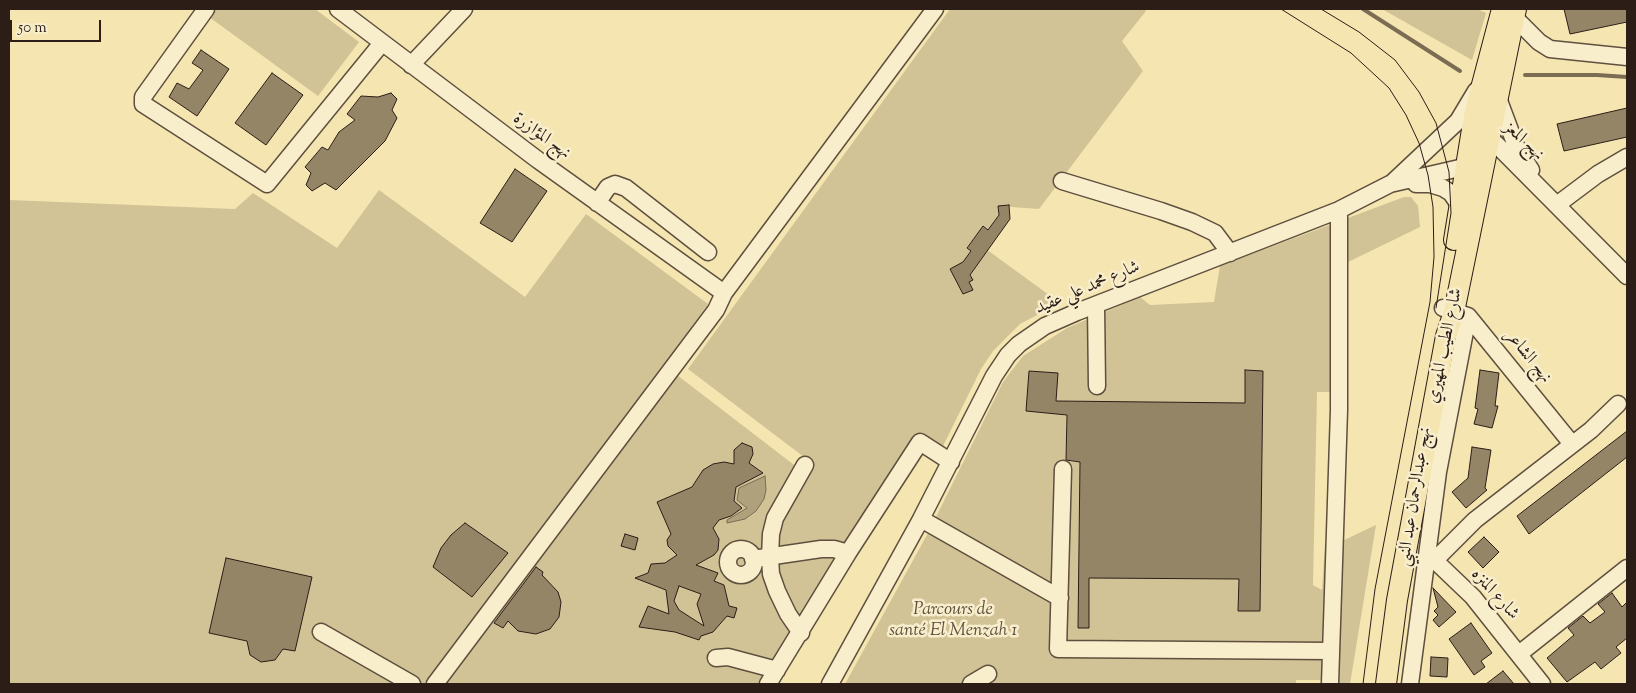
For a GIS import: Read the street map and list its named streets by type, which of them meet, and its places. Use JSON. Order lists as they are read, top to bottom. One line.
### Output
{"streets":{"main road":["شارع الطيب المهيري"],"street":["نهج المؤازرة","نهج المعز","شارع محمد علي عقيد","نهج الشاعر","نهج عبدالرحمان عبد النبي","شارع المنزه"]},"crossings":[["نهج المعز","شارع الطيب المهيري"],["شارع محمد علي عقيد","شارع الطيب المهيري"],["شارع الطيب المهيري","نهج الشاعر"],["شارع الطيب المهيري","نهج عبدالرحمان عبد النبي"],["شارع الطيب المهيري","شارع المنزه"],["نهج الشاعر","نهج عبدالرحمان عبد النبي"],["نهج عبدالرحمان عبد النبي","شارع المنزه"]],"parks":["Parcours de santé El Menzah 1"],"scale_bar":"50 m"}
